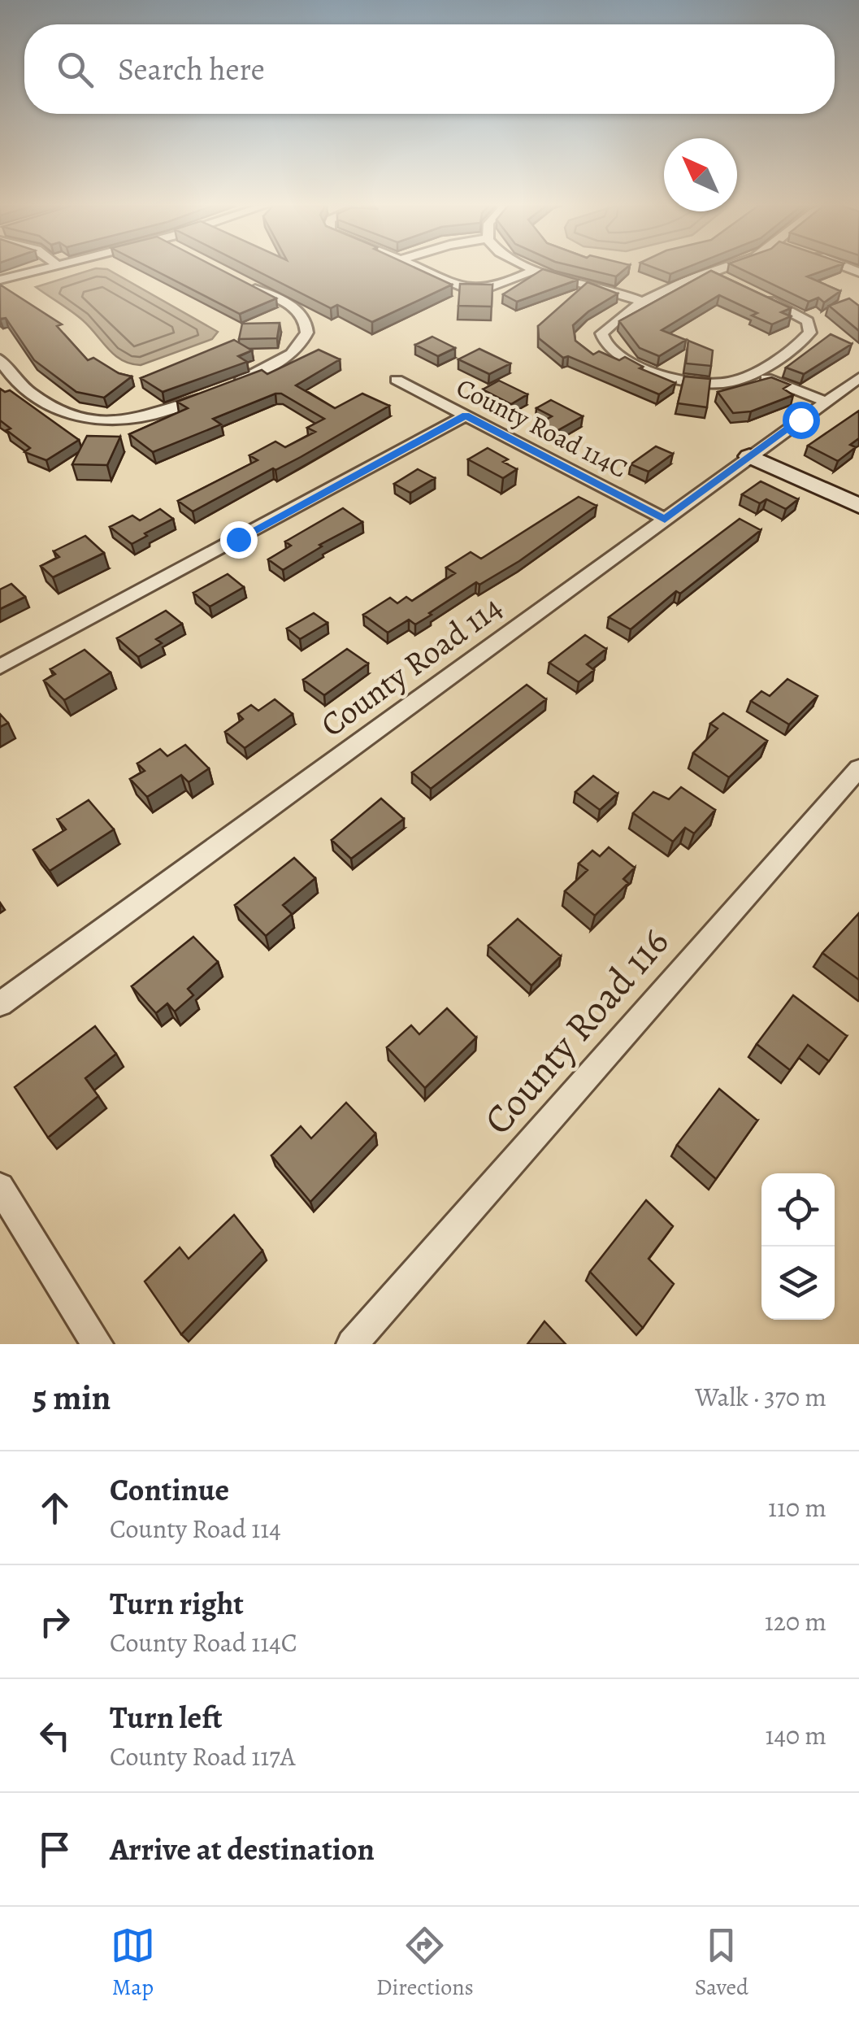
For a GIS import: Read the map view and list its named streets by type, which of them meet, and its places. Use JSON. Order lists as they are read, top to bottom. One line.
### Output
{"streets":{"street":["County Road 114C","County Road 114","County Road 116"]},"crossings":[["County Road 114C","County Road 114"]],"north":"top left","page":{"search":"Search here","heading":["5 min","Walk · 370 m"],"list":[["Continue","County Road 114","110 m"],["Turn right","County Road 114C","120 m"],["Turn left","County Road 117A","140 m"],"Arrive at destination"],"nav":["Map","Directions","Saved"]}}
